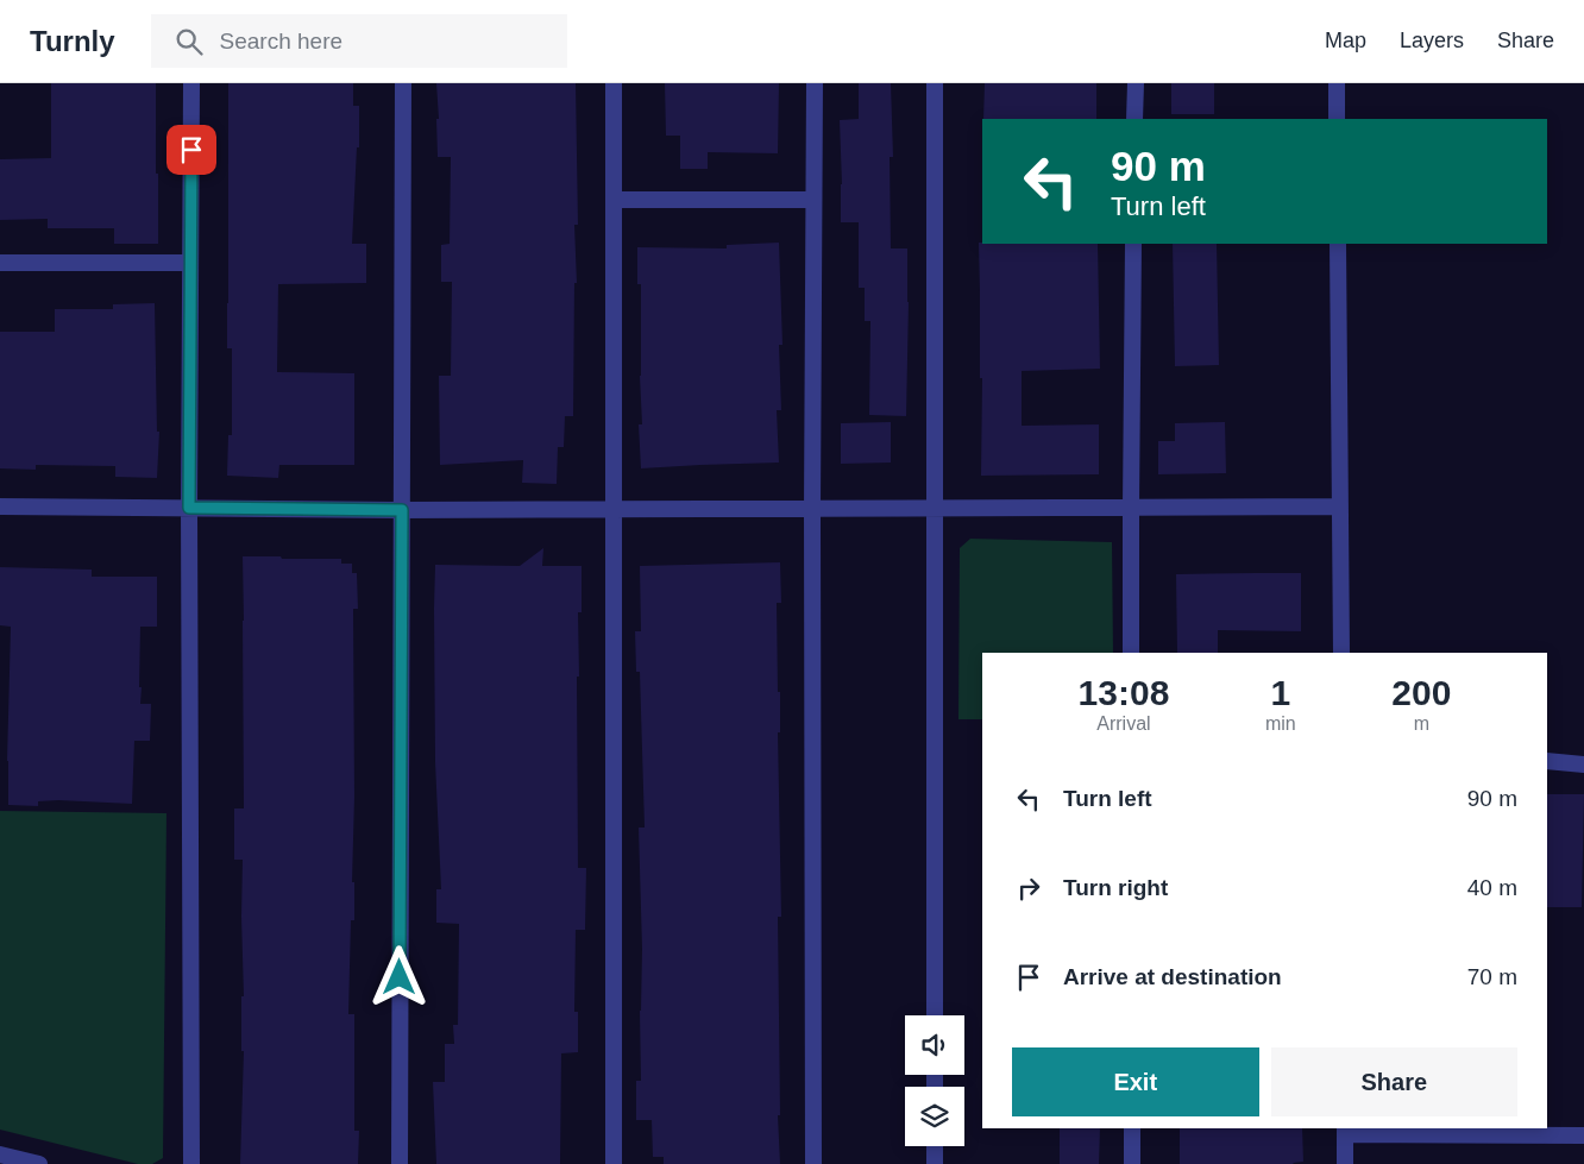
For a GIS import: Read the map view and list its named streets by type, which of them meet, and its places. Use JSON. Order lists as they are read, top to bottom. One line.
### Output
{"page":{"header":"Turnly","search":"Search here","nav":["Map","Layers","Share"],"turn":["90 m","Turn left"],"eta":["13:08","Arrival","1","min","200","m"],"list":[{"name":"Turn left","value":"90 m"},{"name":"Turn right","value":"40 m"},{"name":"Arrive at destination","value":"70 m"}],"buttons":["Exit","Share"]}}
